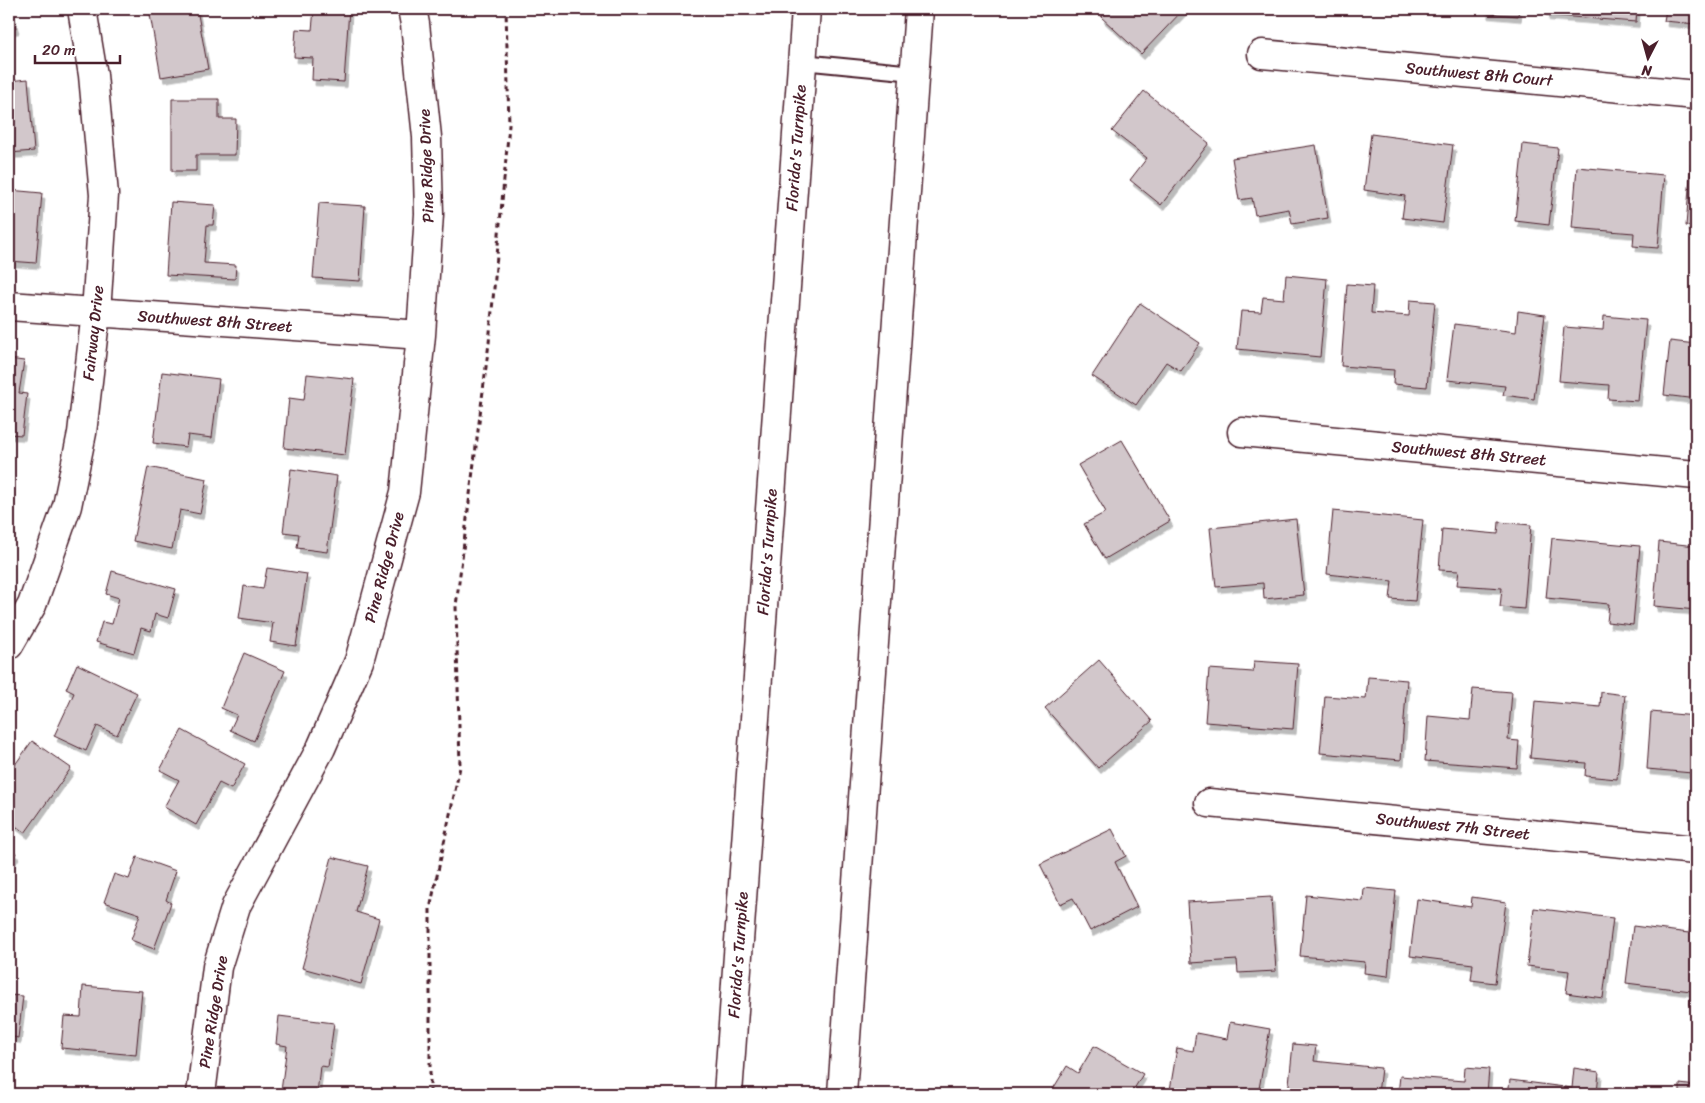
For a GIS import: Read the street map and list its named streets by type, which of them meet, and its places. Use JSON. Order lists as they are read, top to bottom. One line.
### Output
{"streets":{"main road":["Southwest 8th Court","Florida's Turnpike","Pine Ridge Drive","Southwest 8th Street","Fairway Drive","Southwest 7th Street"]},"crossings":[["Pine Ridge Drive","Southwest 8th Street"],["Southwest 8th Street","Fairway Drive"]],"scale_bar":"20 m","north":"bottom"}
